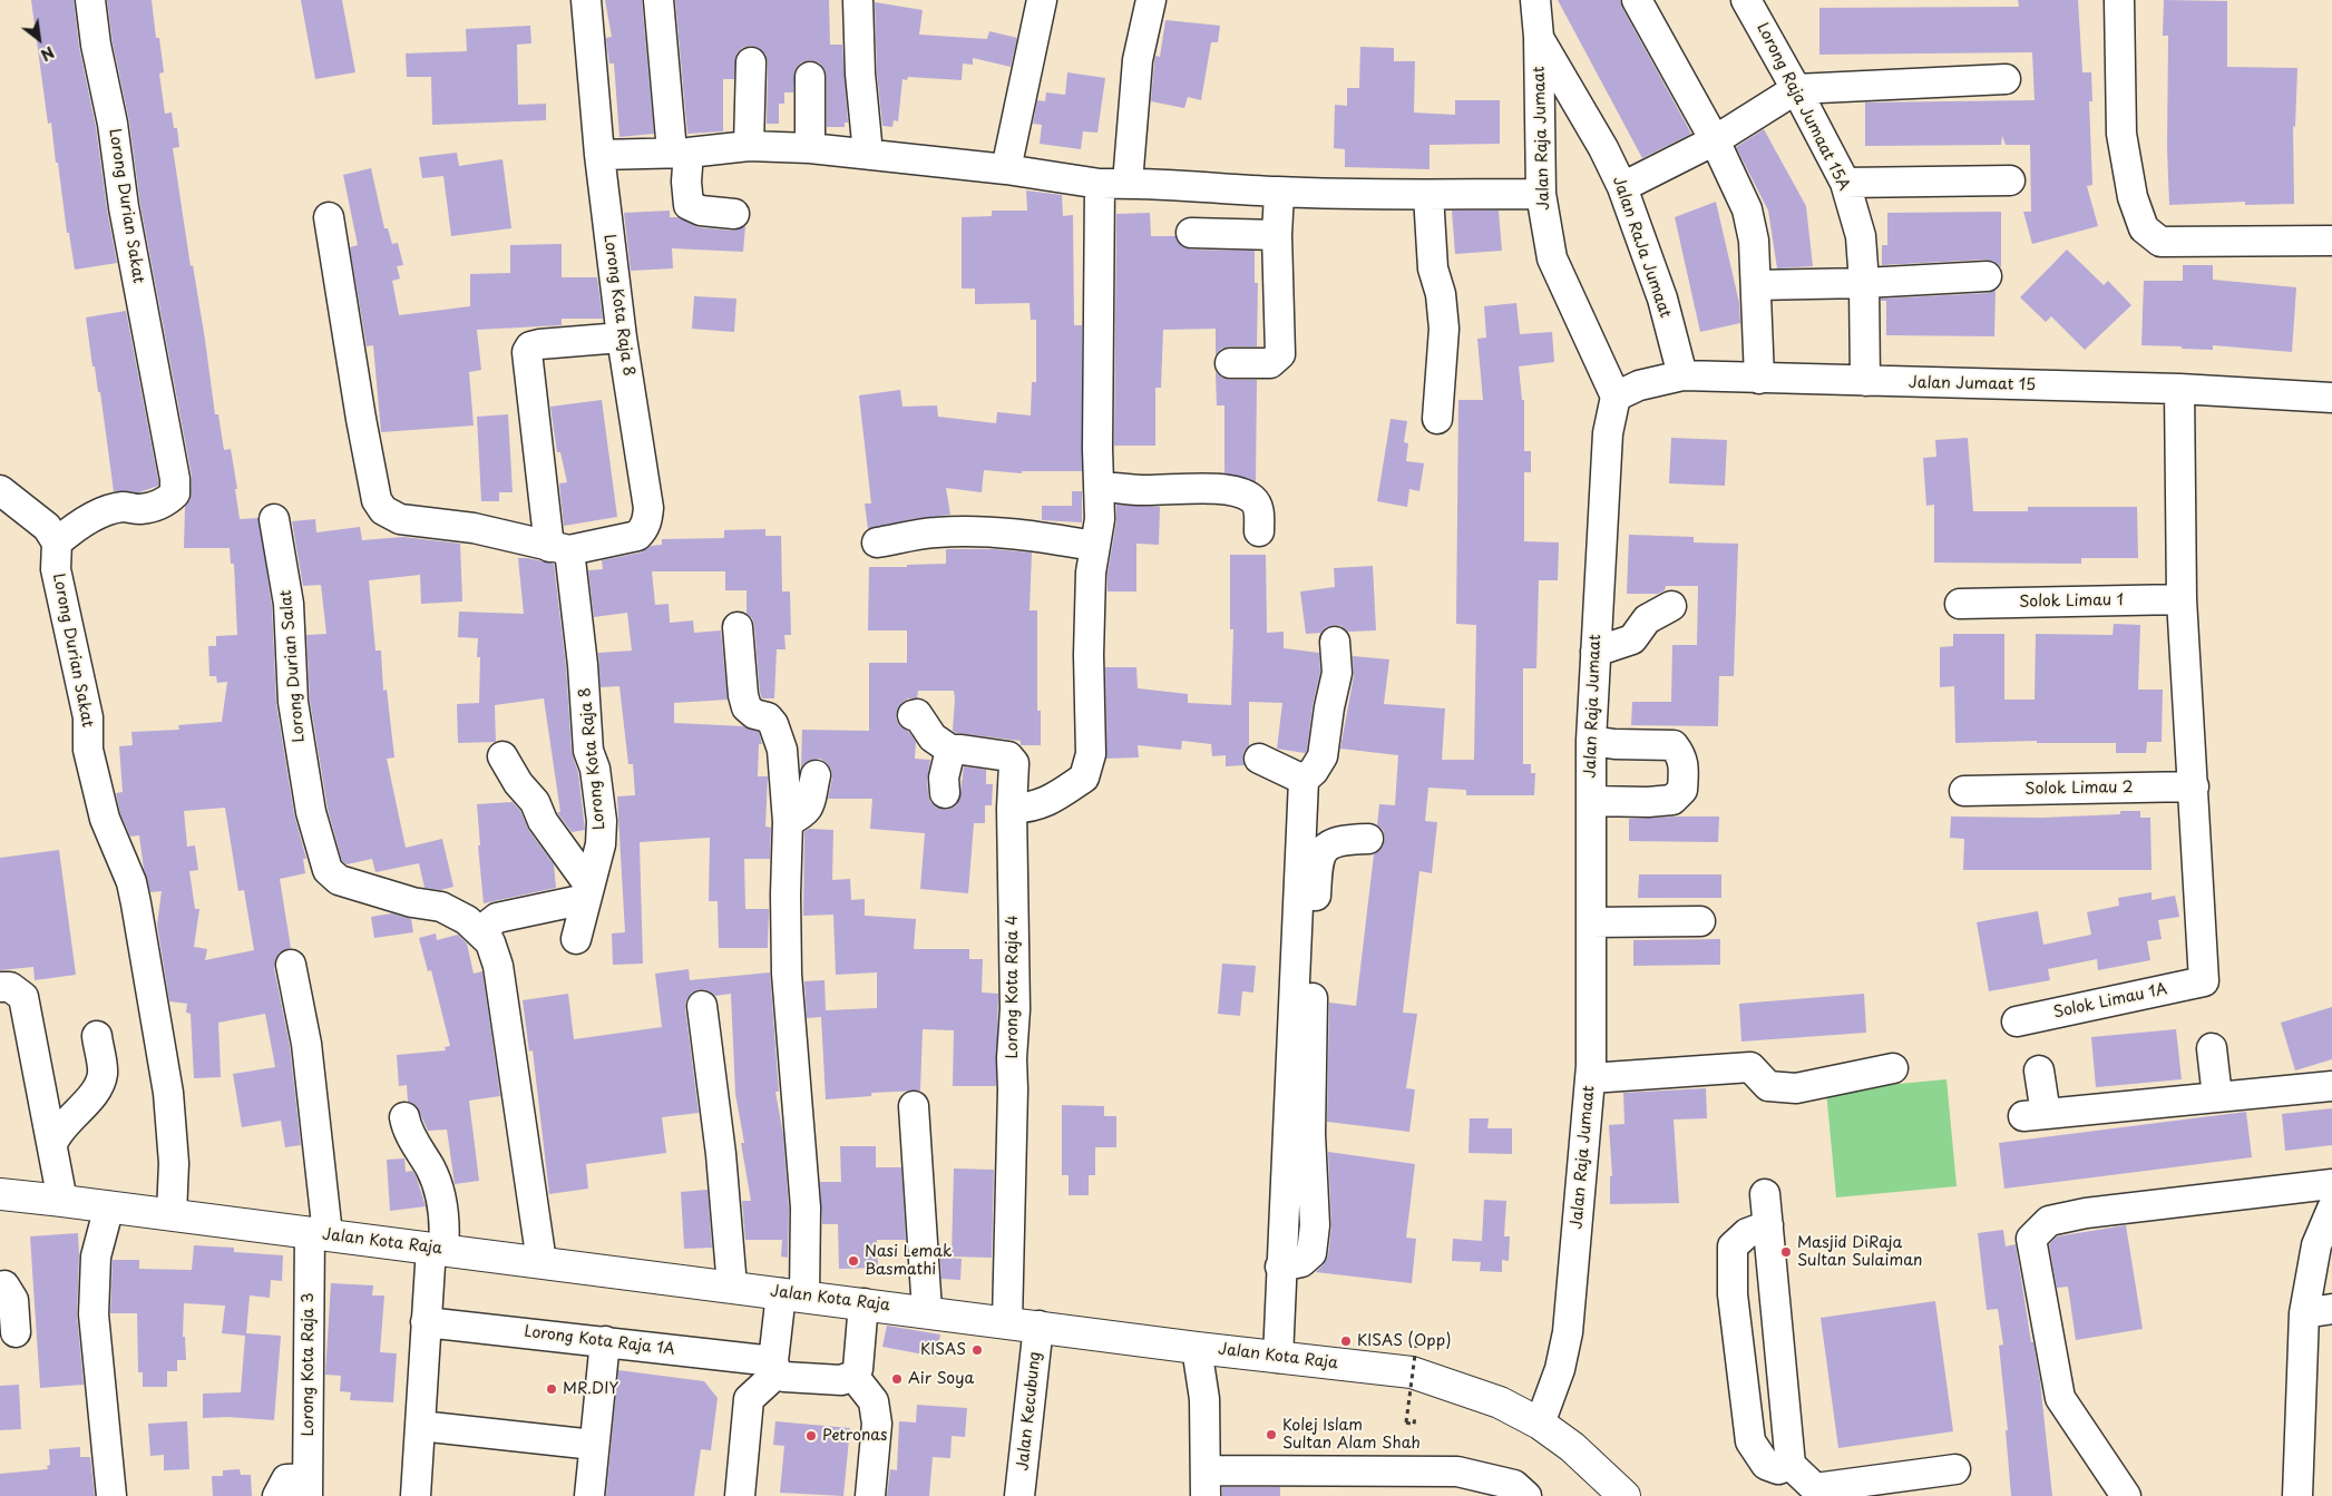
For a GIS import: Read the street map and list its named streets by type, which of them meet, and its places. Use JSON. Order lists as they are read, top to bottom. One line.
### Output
{"streets":{"main road":["Jalan Kota Raja"],"street":["Lorong Raja Jumaat 15A","Jalan Raja Jumaat","Lorong Durian Sakat","Jalan RaJa Jumaat","Lorong Kota Raja 8","Jalan Jumaat 15","Solok Limau 1","Lorong Durian Salat","Solok Limau 2","Lorong Kota Raja 4","Solok Limau 1A","Lorong Kota Raja 1A","Lorong Kota Raja 3","Jalan Kecubung"]},"crossings":[["Lorong Raja Jumaat 15A","Jalan Jumaat 15"],["Jalan Raja Jumaat","Jalan RaJa Jumaat"],["Jalan Raja Jumaat","Jalan Jumaat 15"],["Jalan Raja Jumaat","Jalan Kota Raja"],["Lorong Durian Sakat","Jalan Kota Raja"],["Jalan RaJa Jumaat","Jalan Jumaat 15"],["Lorong Durian Salat","Jalan Kota Raja"],["Solok Limau 2","Solok Limau 1A"],["Lorong Kota Raja 4","Jalan Kota Raja"],["Jalan Kota Raja","Lorong Kota Raja 3"],["Jalan Kota Raja","Jalan Kecubung"]],"places":["Masjid DiRaja Sultan Sulaiman","Nasi Lemak Basmathi","KISAS (Opp)","KISAS","Air Soya","MR.DIY","Kolej Islam Sultan Alam Shah","Petronas"],"north":"bottom right"}
